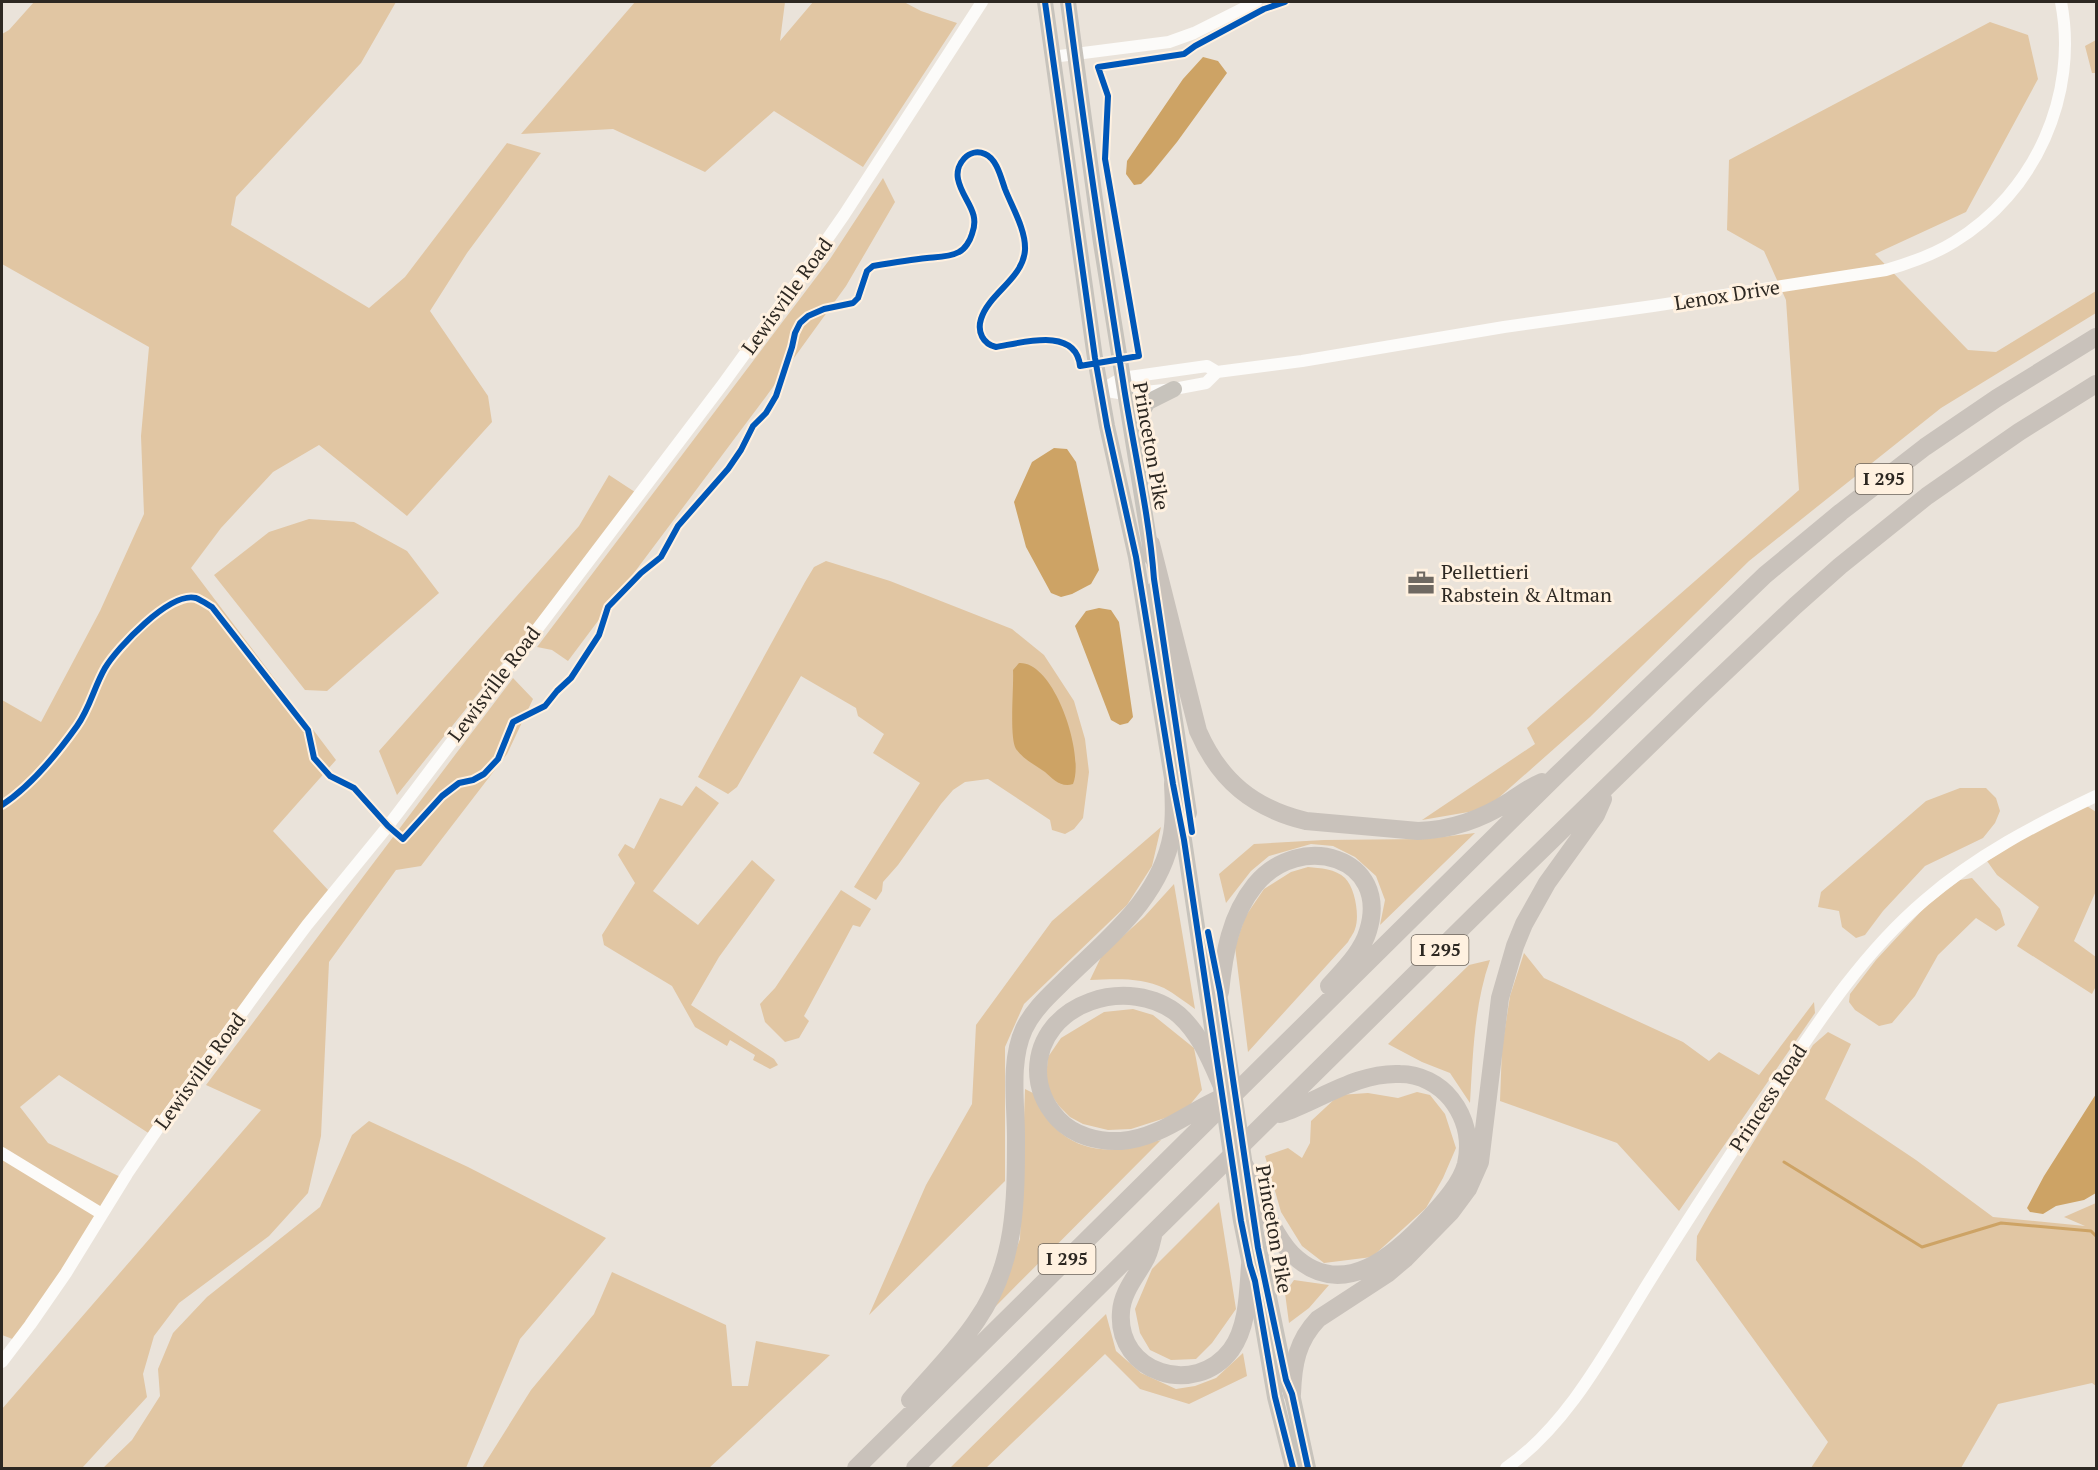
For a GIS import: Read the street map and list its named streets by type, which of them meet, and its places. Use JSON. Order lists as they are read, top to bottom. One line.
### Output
{"streets":{"highway":["I 295"],"main road":["Princeton Pike"],"street":["Lenox Drive","Lewisville Road","Princess Road"]},"crossings":[["Lenox Drive","Princeton Pike"]],"places":{"office":["Pellettieri Rabstein & Altman"]}}
